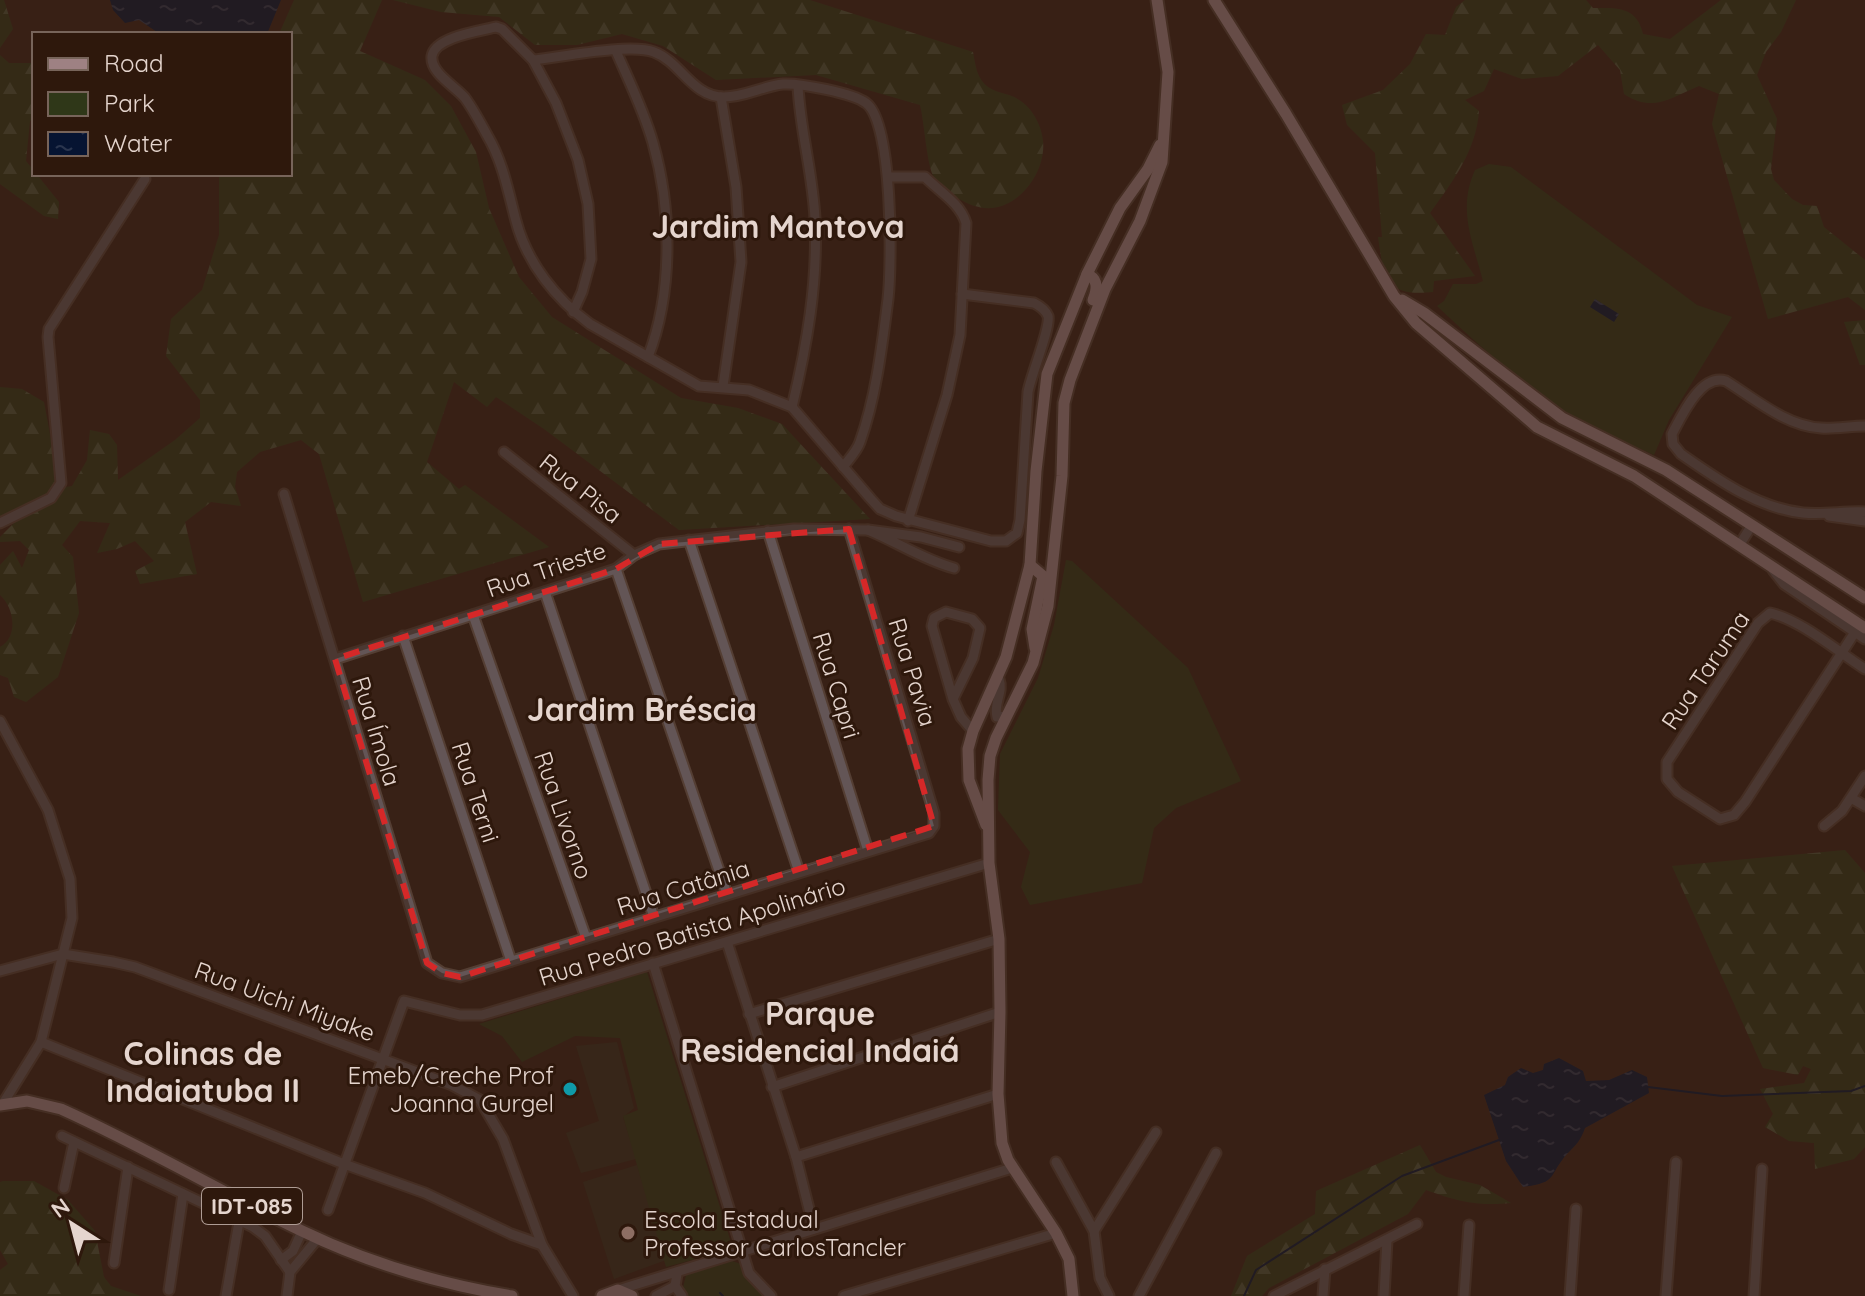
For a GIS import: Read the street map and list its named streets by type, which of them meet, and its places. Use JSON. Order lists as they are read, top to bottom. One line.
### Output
{"streets":{"main road":["IDT-085"],"street":["Rua Pisa","Rua Trieste","Rua Taruma","Rua Pavia","Rua Capri","Rua Ímola","Rua Terni","Rua Livorno","Rua Catânia","Rua Pedro Batista Apolinário","Rua Uichi Miyake"]},"crossings":[["Rua Pisa","Rua Trieste"],["Rua Trieste","Rua Pavia"],["Rua Trieste","Rua Capri"],["Rua Trieste","Rua Ímola"],["Rua Trieste","Rua Terni"],["Rua Trieste","Rua Livorno"],["Rua Pavia","Rua Catânia"],["Rua Capri","Rua Catânia"],["Rua Ímola","Rua Catânia"],["Rua Terni","Rua Catânia"],["Rua Livorno","Rua Catânia"],["Rua Pedro Batista Apolinário","Rua Uichi Miyake"]],"districts":["Jardim Mantova","Jardim Bréscia","Parque Residencial Indaiá","Colinas de Indaiatuba II"],"places":["Emeb/Creche Prof Joanna Gurgel","Escola Estadual Professor CarlosTancler"],"legend":["Road","Park","Water"],"north":"top left"}
